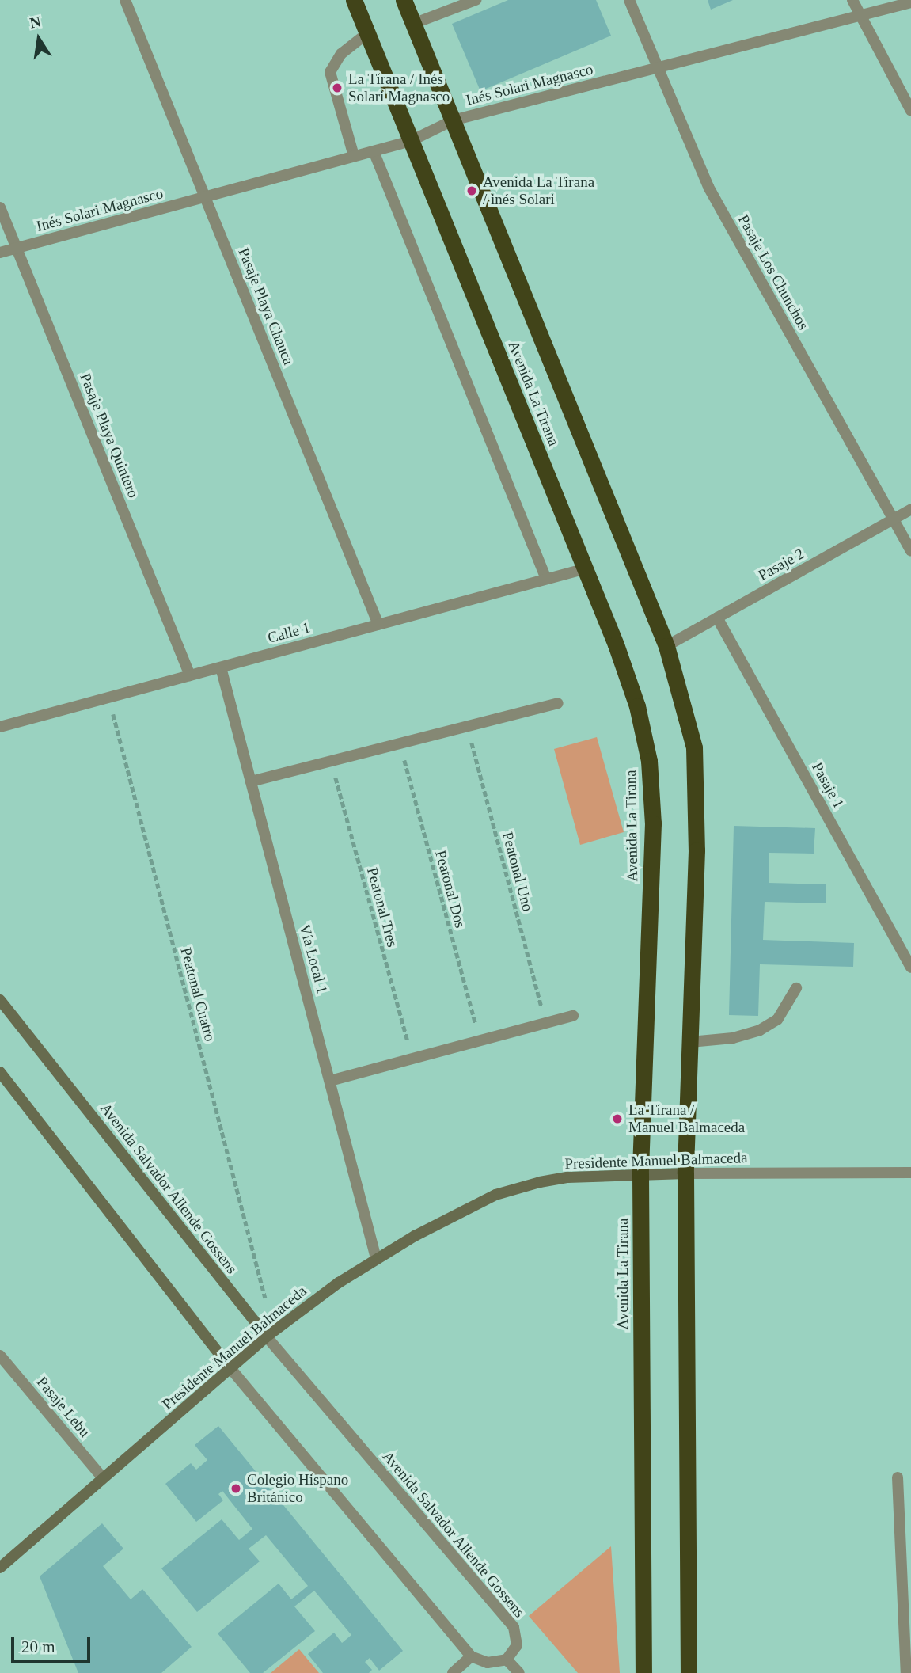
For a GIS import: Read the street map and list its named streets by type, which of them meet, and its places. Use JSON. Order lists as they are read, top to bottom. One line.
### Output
{"streets":{"highway":["Avenida La Tirana"],"street":["Inés Solari Magnasco","Pasaje Los Chunchos","Pasaje Playa Chauca","Pasaje Playa Quintero","Pasaje 2","Calle 1","Pasaje 1","Vía Local 1","Presidente Manuel Balmaceda","Avenida Salvador Allende Gossens","Pasaje Lebu"],"path":["Peatonal Uno","Peatonal Dos","Peatonal Tres","Peatonal Cuatro"]},"crossings":[["Inés Solari Magnasco","Pasaje Los Chunchos"],["Inés Solari Magnasco","Pasaje Playa Chauca"],["Inés Solari Magnasco","Avenida La Tirana"],["Inés Solari Magnasco","Pasaje Playa Quintero"],["Pasaje Los Chunchos","Pasaje 2"],["Pasaje Playa Chauca","Calle 1"],["Avenida La Tirana","Pasaje 2"],["Avenida La Tirana","Calle 1"],["Avenida La Tirana","Presidente Manuel Balmaceda"],["Pasaje Playa Quintero","Calle 1"],["Pasaje 2","Pasaje 1"],["Calle 1","Vía Local 1"],["Calle 1","Peatonal Cuatro"],["Vía Local 1","Presidente Manuel Balmaceda"],["Presidente Manuel Balmaceda","Avenida Salvador Allende Gossens"],["Presidente Manuel Balmaceda","Pasaje Lebu"]],"places":["La Tirana / Inés Solari Magnasco","Avenida La Tirana / inés Solari","La Tirana / Manuel Balmaceda","Colegio Hispano Británico"],"scale_bar":"20 m","north":"top"}
